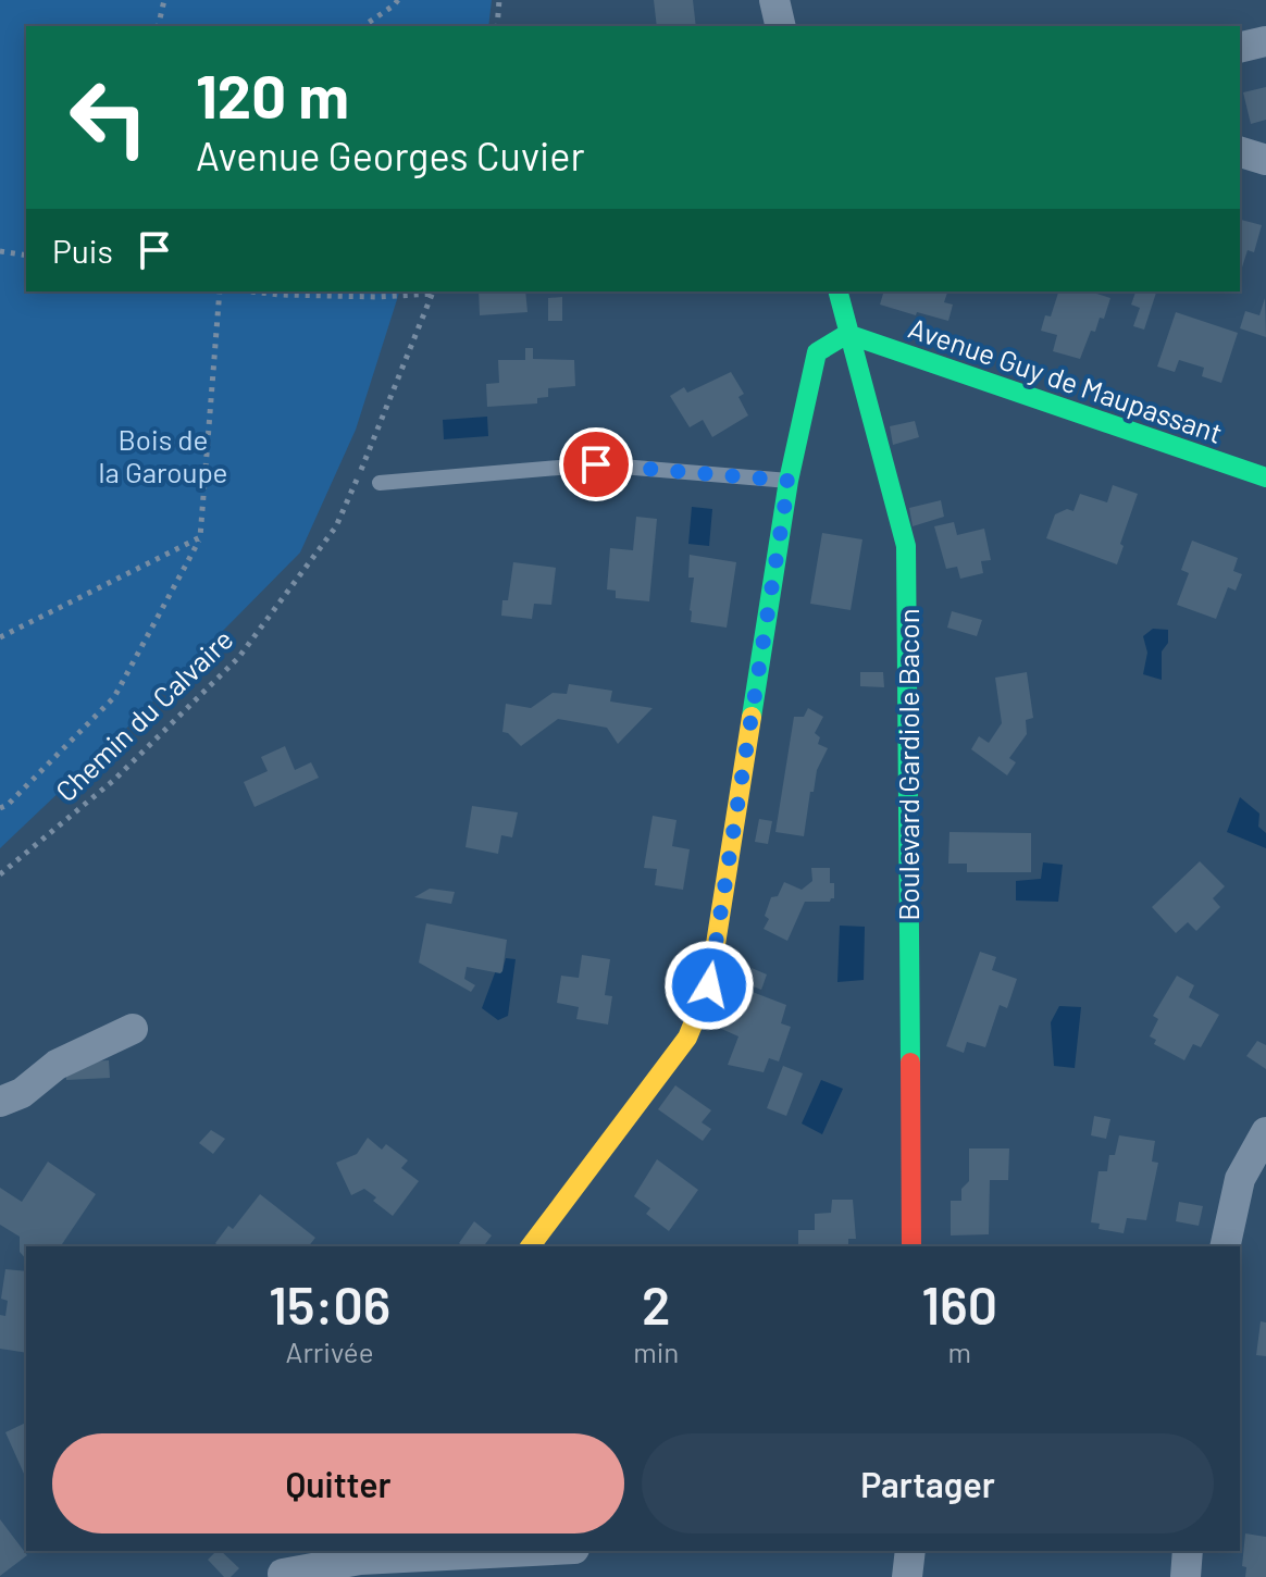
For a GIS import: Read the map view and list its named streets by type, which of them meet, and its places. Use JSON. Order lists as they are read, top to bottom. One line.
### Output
{"streets":{"street":["Avenue Guy de Maupassant","Boulevard Gardiole Bacon"],"path":["Chemin du Calvaire"]},"crossings":[["Avenue Guy de Maupassant","Boulevard Gardiole Bacon"]],"parks":["Bois de la Garoupe"],"page":{"turn":["120 m","Avenue Georges Cuvier"],"then":"Puis","eta":["15:06","Arrivée","2","min","160","m"],"buttons":["Quitter","Partager"]}}
